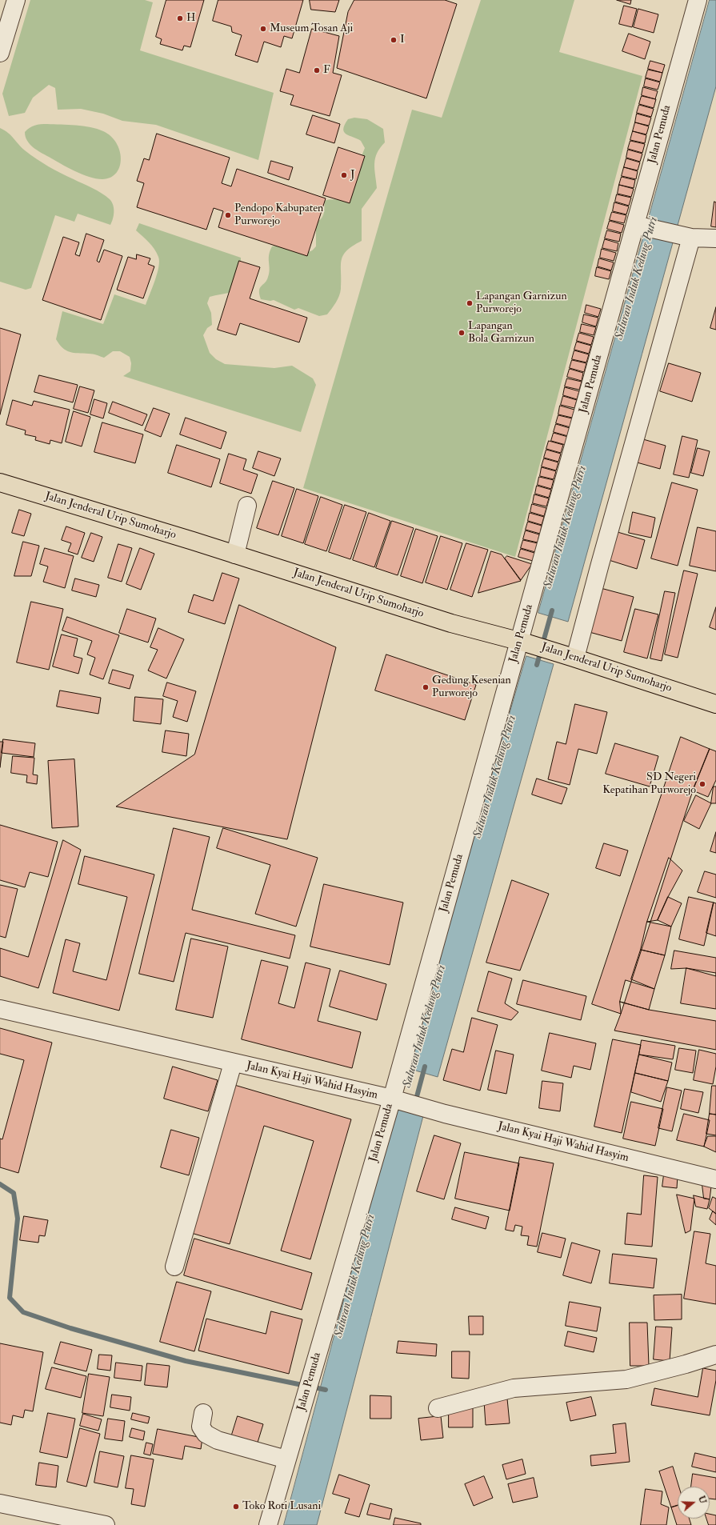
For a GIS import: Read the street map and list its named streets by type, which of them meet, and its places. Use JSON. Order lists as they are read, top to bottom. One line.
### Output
{"streets":{"main road":["Jalan Jenderal Urip Sumoharjo"],"street":["Jalan Pemuda","Jalan Kyai Haji Wahid Hasyim"]},"crossings":[["Jalan Pemuda","Jalan Jenderal Urip Sumoharjo"],["Jalan Pemuda","Jalan Kyai Haji Wahid Hasyim"]],"water":["Saluran Induk Kedung Putri"],"places":["H","Museum Tosan Aji","I","F","J","Pendopo Kabupaten Purworejo","Lapangan Garnizun Purworejo","Lapangan Bola Garnizun","Gedung Kesenian Purworejo","SD Negeri Kepatihan Purworejo","Toko Roti Lusani"],"north":"right"}
